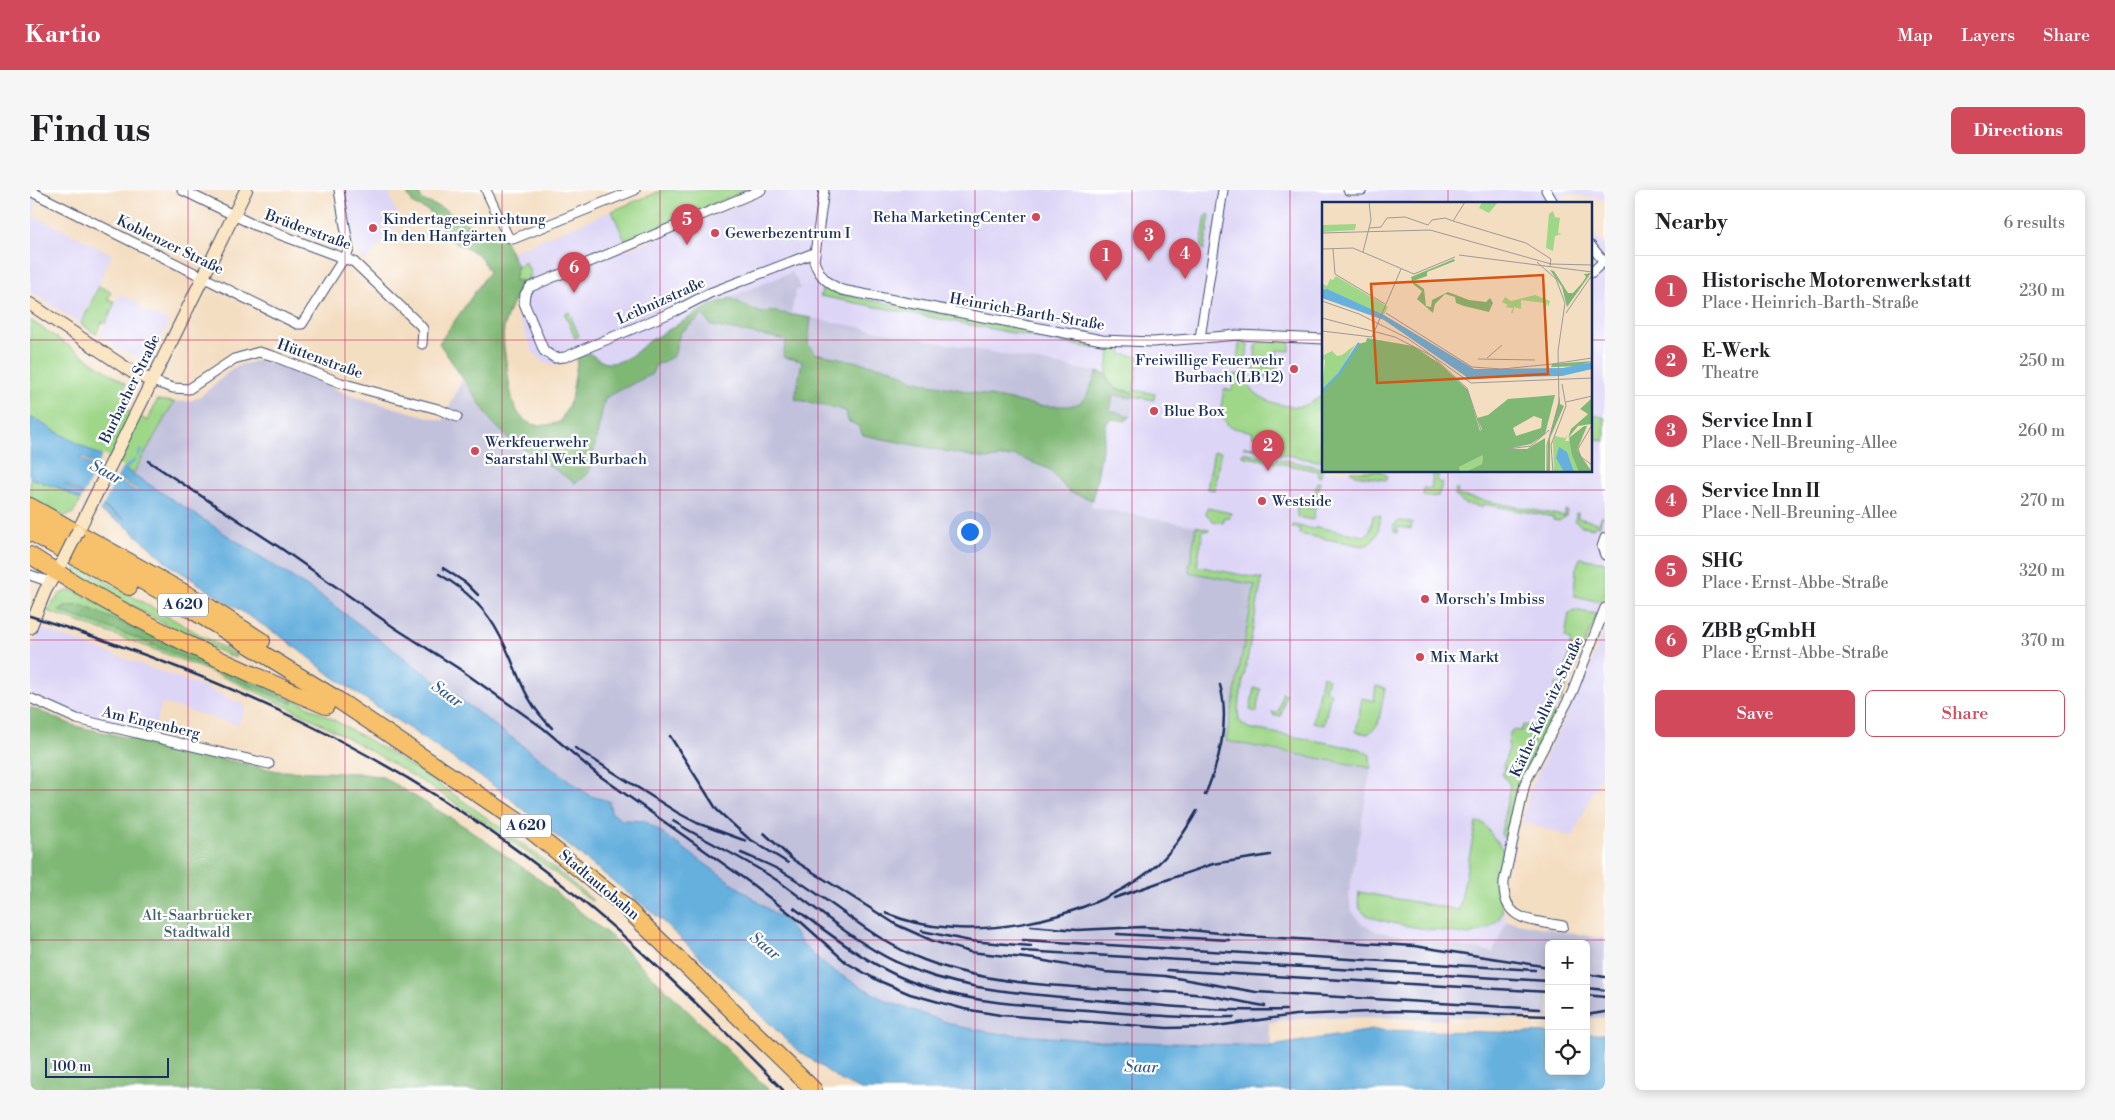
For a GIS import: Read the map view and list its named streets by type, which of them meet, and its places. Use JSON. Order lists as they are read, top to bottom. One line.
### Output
{"streets":{"highway":["A 620","Stadtautobahn"],"main road":["Burbacher Straße"],"street":["Brüderstraße","Koblenzer Straße","Leibnizstraße","Heinrich-Barth-Straße","Hüttenstraße","Käthe-Kollwitz-Straße","Am Engenberg"]},"crossings":[["Brüderstraße","Koblenzer Straße"],["Brüderstraße","Burbacher Straße"],["Koblenzer Straße","Burbacher Straße"],["Leibnizstraße","Heinrich-Barth-Straße"],["Hüttenstraße","Burbacher Straße"],["A 620","Stadtautobahn"]],"water":["Saar"],"parks":["Alt-Saarbrücker Stadtwald"],"places":["Reha MarketingCenter","Kindertageseinrichtung In den Hanfgärten","Gewerbezentrum I","Freiwillige Feuerwehr Burbach (LB 12)","Blue Box","Werkfeuerwehr Saarstahl Werk Burbach","Westside","Morsch's Imbiss","Mix Markt"],"scale_bar":"100 m","page":{"header":"Kartio","nav":["Map","Layers","Share"],"buttons":["Directions",["Save","Share"]],"title":"Find us","heading":["Nearby","6 results"],"pins":["5","3","4","1","6","2"],"list":[{"mark":"1","name":"Historische Motorenwerkstatt","note":"Place · Heinrich-Barth-Straße","value":"230 m"},{"mark":"2","name":"E-Werk","note":"Theatre","value":"250 m"},{"mark":"3","name":"Service Inn I","note":"Place · Nell-Breuning-Allee","value":"260 m"},{"mark":"4","name":"Service Inn II","note":"Place · Nell-Breuning-Allee","value":"270 m"},{"mark":"5","name":"SHG","note":"Place · Ernst-Abbe-Straße","value":"320 m"},{"mark":"6","name":"ZBB gGmbH","note":"Place · Ernst-Abbe-Straße","value":"370 m"}],"map_buttons":["+","−"],"scale":"100 m"}}
